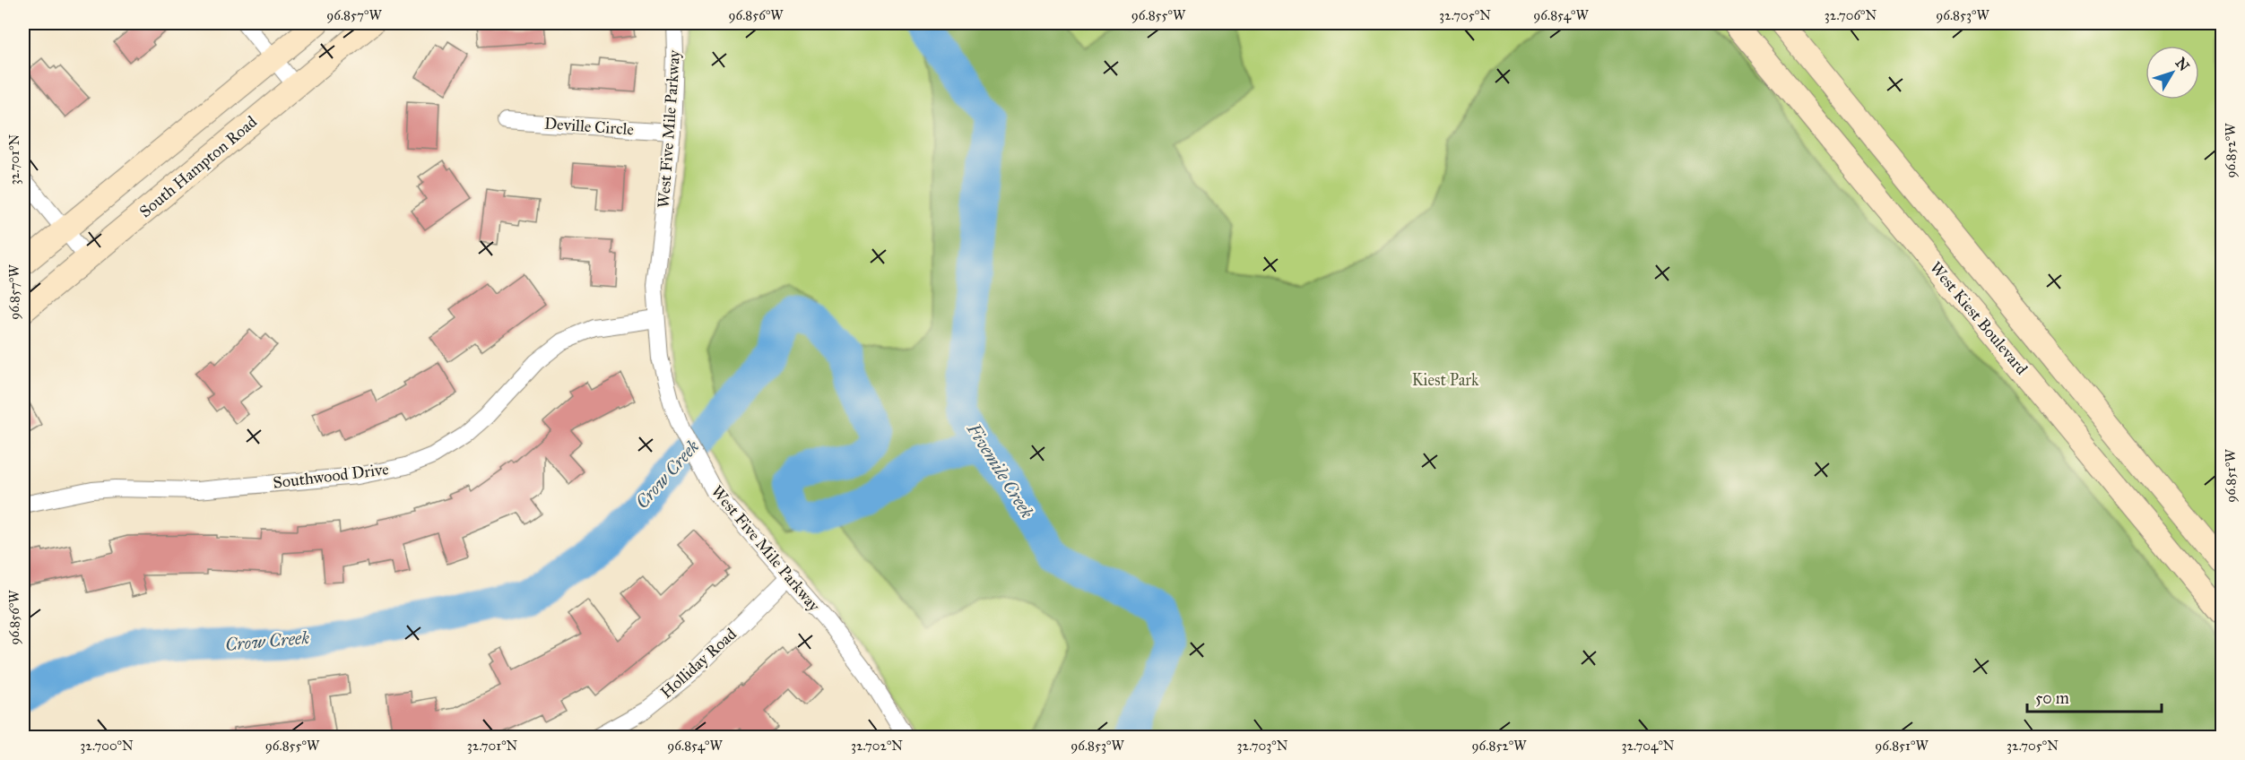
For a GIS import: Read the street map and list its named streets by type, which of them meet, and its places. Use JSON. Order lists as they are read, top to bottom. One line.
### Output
{"streets":{"main road":["South Hampton Road","West Kiest Boulevard"],"street":["Deville Circle","West Five Mile Parkway","Southwood Drive","Holliday Road"]},"crossings":[["Deville Circle","West Five Mile Parkway"],["West Five Mile Parkway","Southwood Drive"],["West Five Mile Parkway","Holliday Road"]],"water":["Fivemile Creek","Crow Creek"],"parks":["Kiest Park"],"scale_bar":"50 m","north":"top right","coordinates":["96.857°W","96.856°W","96.855°W","32.705°N","96.854°W","32.706°N","96.853°W","96.852°W","32.701°N","96.851°W","32.700°N","32.702°N","32.703°N","32.704°N"]}
